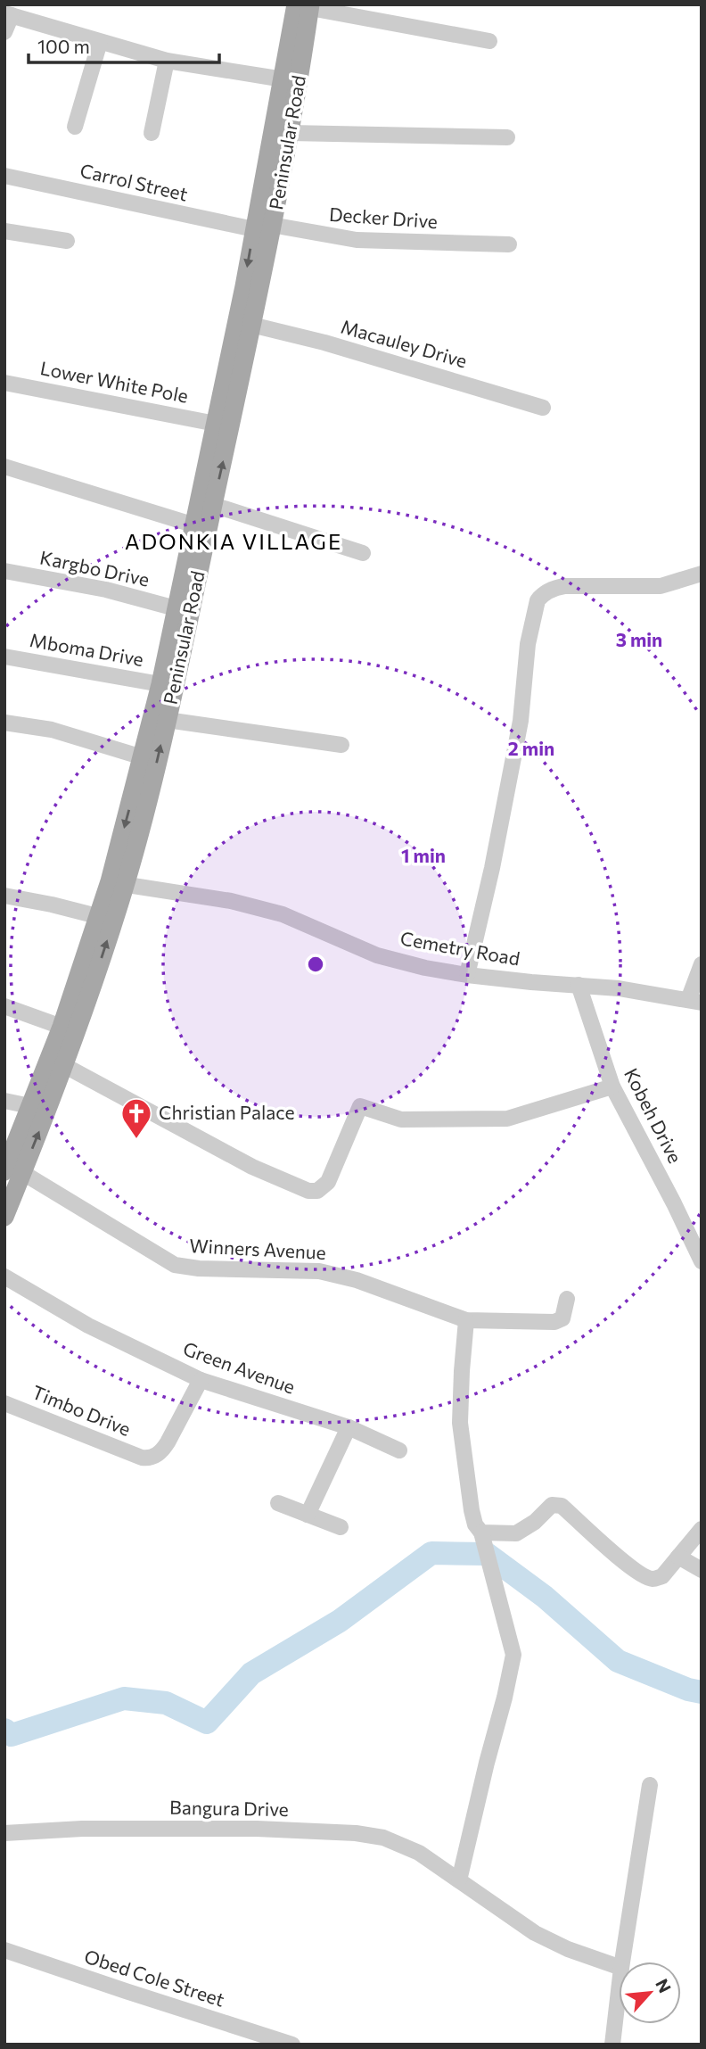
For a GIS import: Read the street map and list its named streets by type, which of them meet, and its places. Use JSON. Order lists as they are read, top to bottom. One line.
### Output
{"streets":{"main road":["Peninsular Road"],"street":["Carrol Street","Decker Drive","Macauley Drive","Lower White Pole","Kargbo Drive","Mboma Drive","Cemetry Road","Kobeh Drive","Winners Avenue","Green Avenue","Timbo Drive","Bangura Drive","Obed Cole Street"]},"crossings":[["Peninsular Road","Carrol Street"],["Peninsular Road","Decker Drive"],["Peninsular Road","Macauley Drive"],["Peninsular Road","Lower White Pole"],["Peninsular Road","Kargbo Drive"],["Peninsular Road","Mboma Drive"],["Peninsular Road","Cemetry Road"],["Peninsular Road","Winners Avenue"],["Carrol Street","Decker Drive"],["Cemetry Road","Kobeh Drive"],["Green Avenue","Timbo Drive"]],"districts":["ADONKIA VILLAGE"],"places":{"church":["Christian Palace"]},"scale_bar":"100 m","north":"top right","rings":["3 min","2 min","1 min"]}
